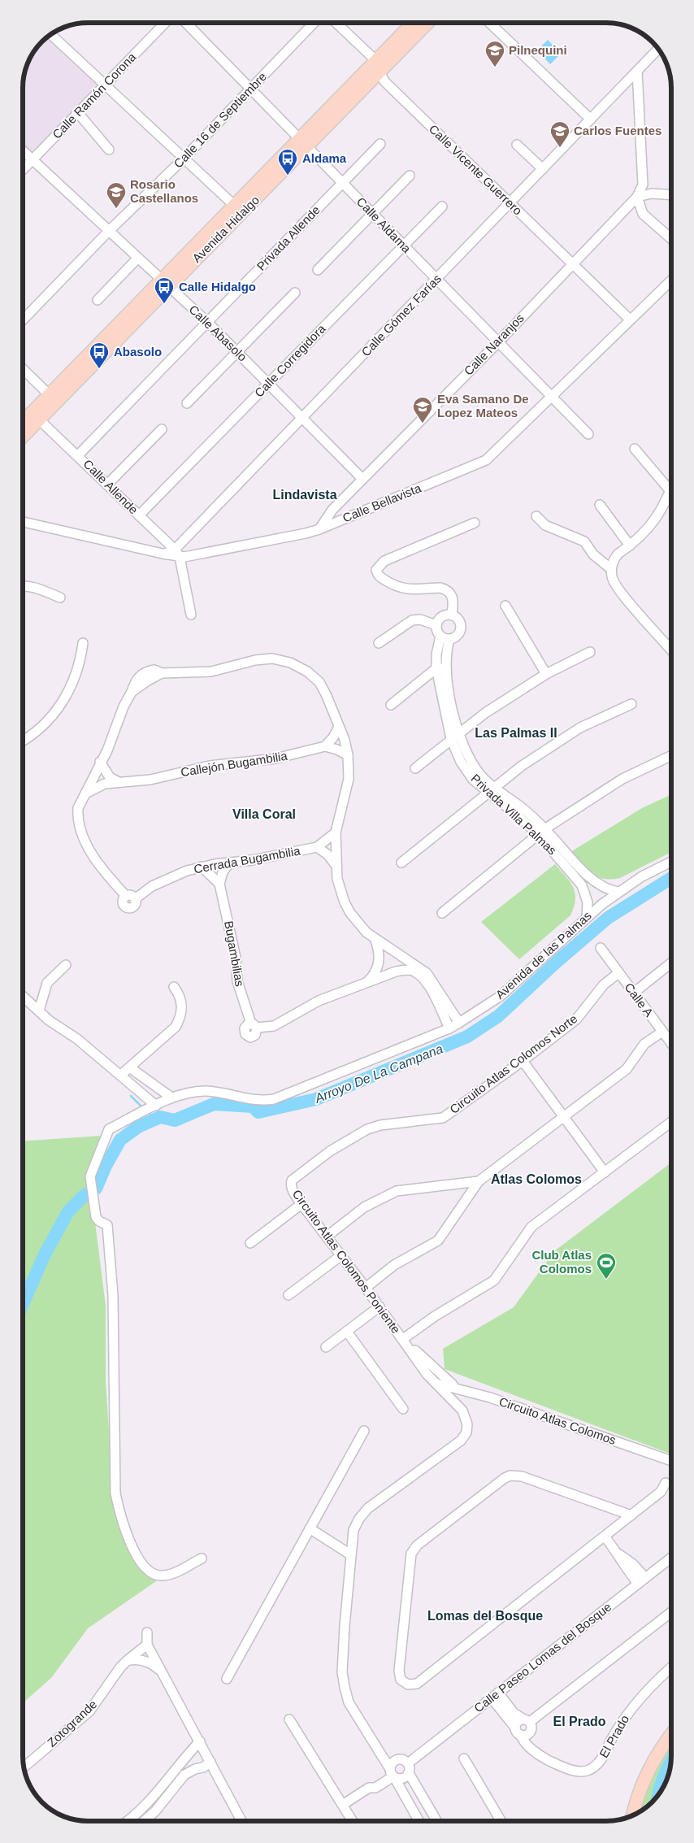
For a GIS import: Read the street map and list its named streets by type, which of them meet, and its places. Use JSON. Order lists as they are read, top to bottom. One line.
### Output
{"streets":{"main road":["Avenida Hidalgo"],"street":["Calle Ramón Corona","Calle 16 de Septiembre","Calle Vicente Guerrero","Calle Aldama","Privada Allende","Calle Gómez Farías","Calle Abasolo","Calle Naranjos","Calle Corregidora","Calle Allende","Calle Bellavista","Callejón Bugambilia","Privada Villa Palmas","Cerrada Bugambilia","Bugambilias","Avenida de las Palmas","Calle A","Circuito Atlas Colomos Norte","Circuito Atlas Colomos Poniente","Circuito Atlas Colomos","Calle Paseo Lomas del Bosque","Zotogrande","El Prado"]},"crossings":[["Calle Ramón Corona","Calle Abasolo"],["Calle 16 de Septiembre","Calle Aldama"],["Calle 16 de Septiembre","Calle Abasolo"],["Calle Vicente Guerrero","Avenida Hidalgo"],["Calle Vicente Guerrero","Calle Gómez Farías"],["Calle Vicente Guerrero","Calle Naranjos"],["Calle Vicente Guerrero","Calle Bellavista"],["Calle Aldama","Avenida Hidalgo"],["Calle Aldama","Privada Allende"],["Calle Aldama","Calle Gómez Farías"],["Calle Aldama","Calle Naranjos"],["Calle Aldama","Calle Corregidora"],["Calle Aldama","Calle Bellavista"],["Avenida Hidalgo","Calle Abasolo"],["Avenida Hidalgo","Calle Allende"],["Privada Allende","Calle Abasolo"],["Privada Allende","Calle Allende"],["Calle Gómez Farías","Calle Abasolo"],["Calle Gómez Farías","Calle Allende"],["Calle Gómez Farías","Calle Bellavista"],["Calle Abasolo","Calle Naranjos"],["Calle Abasolo","Calle Corregidora"],["Calle Naranjos","Calle Bellavista"],["Calle Corregidora","Calle Allende"],["Calle Allende","Calle Bellavista"],["Callejón Bugambilia","Cerrada Bugambilia"],["Privada Villa Palmas","Avenida de las Palmas"],["Calle A","Circuito Atlas Colomos Norte"],["Circuito Atlas Colomos Norte","Circuito Atlas Colomos Poniente"]],"districts":["Lindavista","Las Palmas II","Villa Coral","Atlas Colomos","Lomas del Bosque","El Prado"],"water":["Arroyo De La Campana"],"places":{"school or university":["Pilnequini","Carlos Fuentes","Rosario Castellanos","Eva Samano De Lopez Mateos"],"bus stop":["Aldama","Calle Hidalgo","Abasolo"],"sports":["Club Atlas Colomos"]}}
